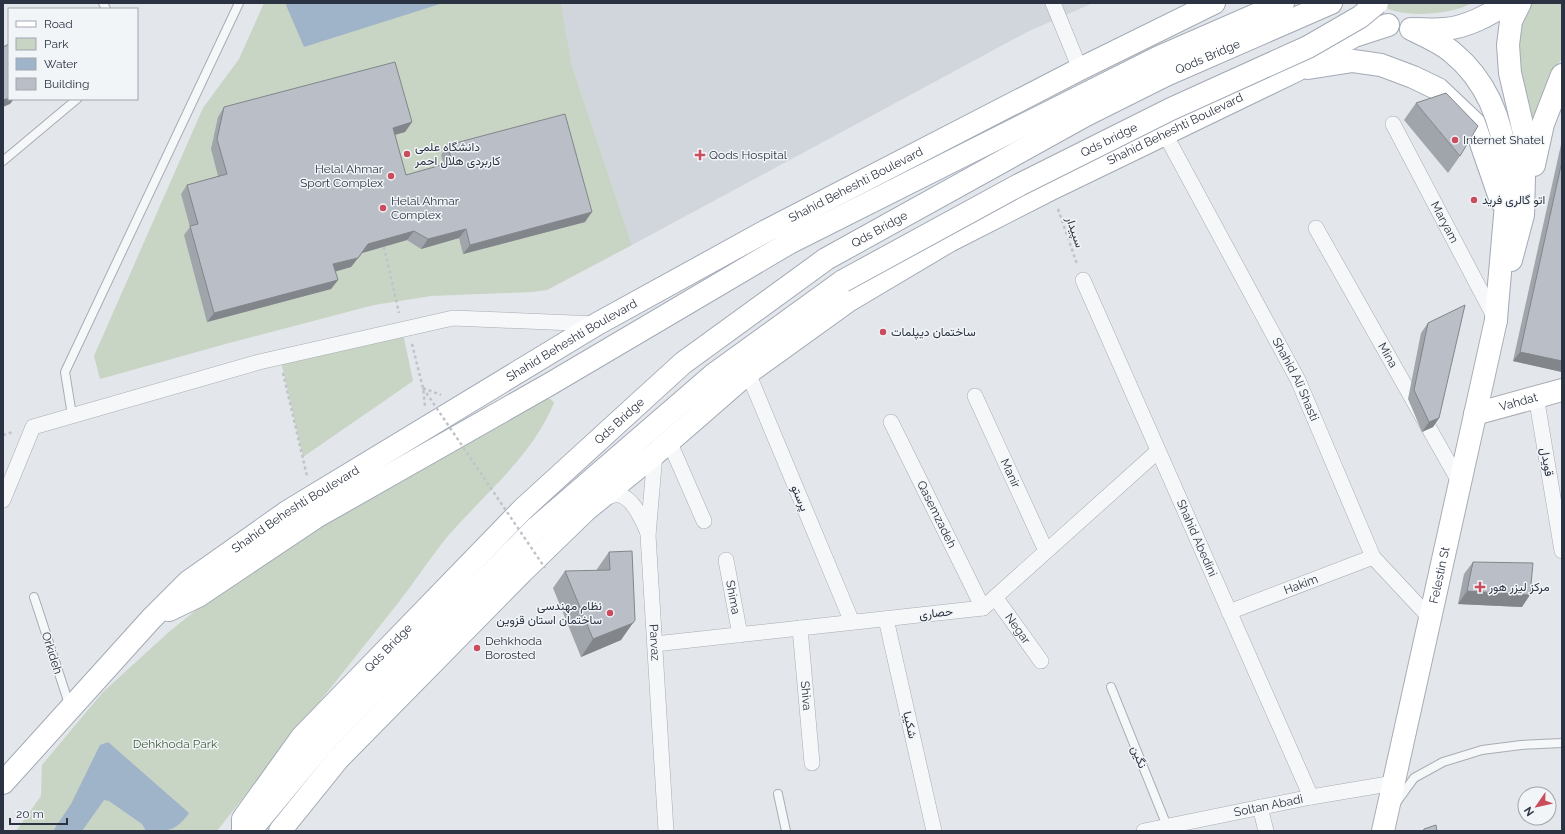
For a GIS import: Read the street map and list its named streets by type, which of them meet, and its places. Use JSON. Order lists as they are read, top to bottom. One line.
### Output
{"streets":{"main road":["Qods Bridge","Shahid Beheshti Boulevard","Qds bridge","Qds Bridge","Vahdat","Felestin St"],"street":["Maryam","Mina","Shahid Ali Shasti","قویدل","Manir","پرستو","Qasemzadeh","Shahid Abedini","Hakim","Shima","حصاری","Negar","Parvaz","Shiva","شکیبا","Soltan Abadi"],"lane":["Orkideh","نگین"],"path":["سپیدار"]},"crossings":[["Qods Bridge","Qds Bridge"],["Shahid Beheshti Boulevard","سپیدار"],["Shahid Beheshti Boulevard","Shahid Ali Shasti"],["Shahid Beheshti Boulevard","پرستو"],["Shahid Beheshti Boulevard","Parvaz"],["Shahid Beheshti Boulevard","Orkideh"],["Qds bridge","Qds Bridge"],["Maryam","Felestin St"],["سپیدار","Shahid Abedini"],["Mina","Felestin St"],["Shahid Ali Shasti","Felestin St"],["Shahid Ali Shasti","Hakim"],["Vahdat","قویدل"],["Vahdat","Felestin St"],["پرستو","حصاری"],["Qasemzadeh","حصاری"],["Shahid Abedini","Hakim"],["Shahid Abedini","Soltan Abadi"],["Felestin St","Soltan Abadi"],["Shima","حصاری"],["حصاری","Parvaz"],["حصاری","Shiva"],["حصاری","شکیبا"],["نگین","Soltan Abadi"]],"parks":["Dehkhoda Park"],"places":{"other":["Internet Shatel","دانشگاه علمی کاربردی هلال احمر","Helal Ahmar Sport Complex","اتو گالری فرید","Helal Ahmar Complex","ساختمان دیپلمات","نظام مهندسی ساختمان استان قزوین","Dehkhoda Borosted"],"health":["Qods Hospital","مرکز لیزر هور"]},"legend":["Road","Park","Water","Building"],"scale_bar":"20 m","north":"bottom left"}
